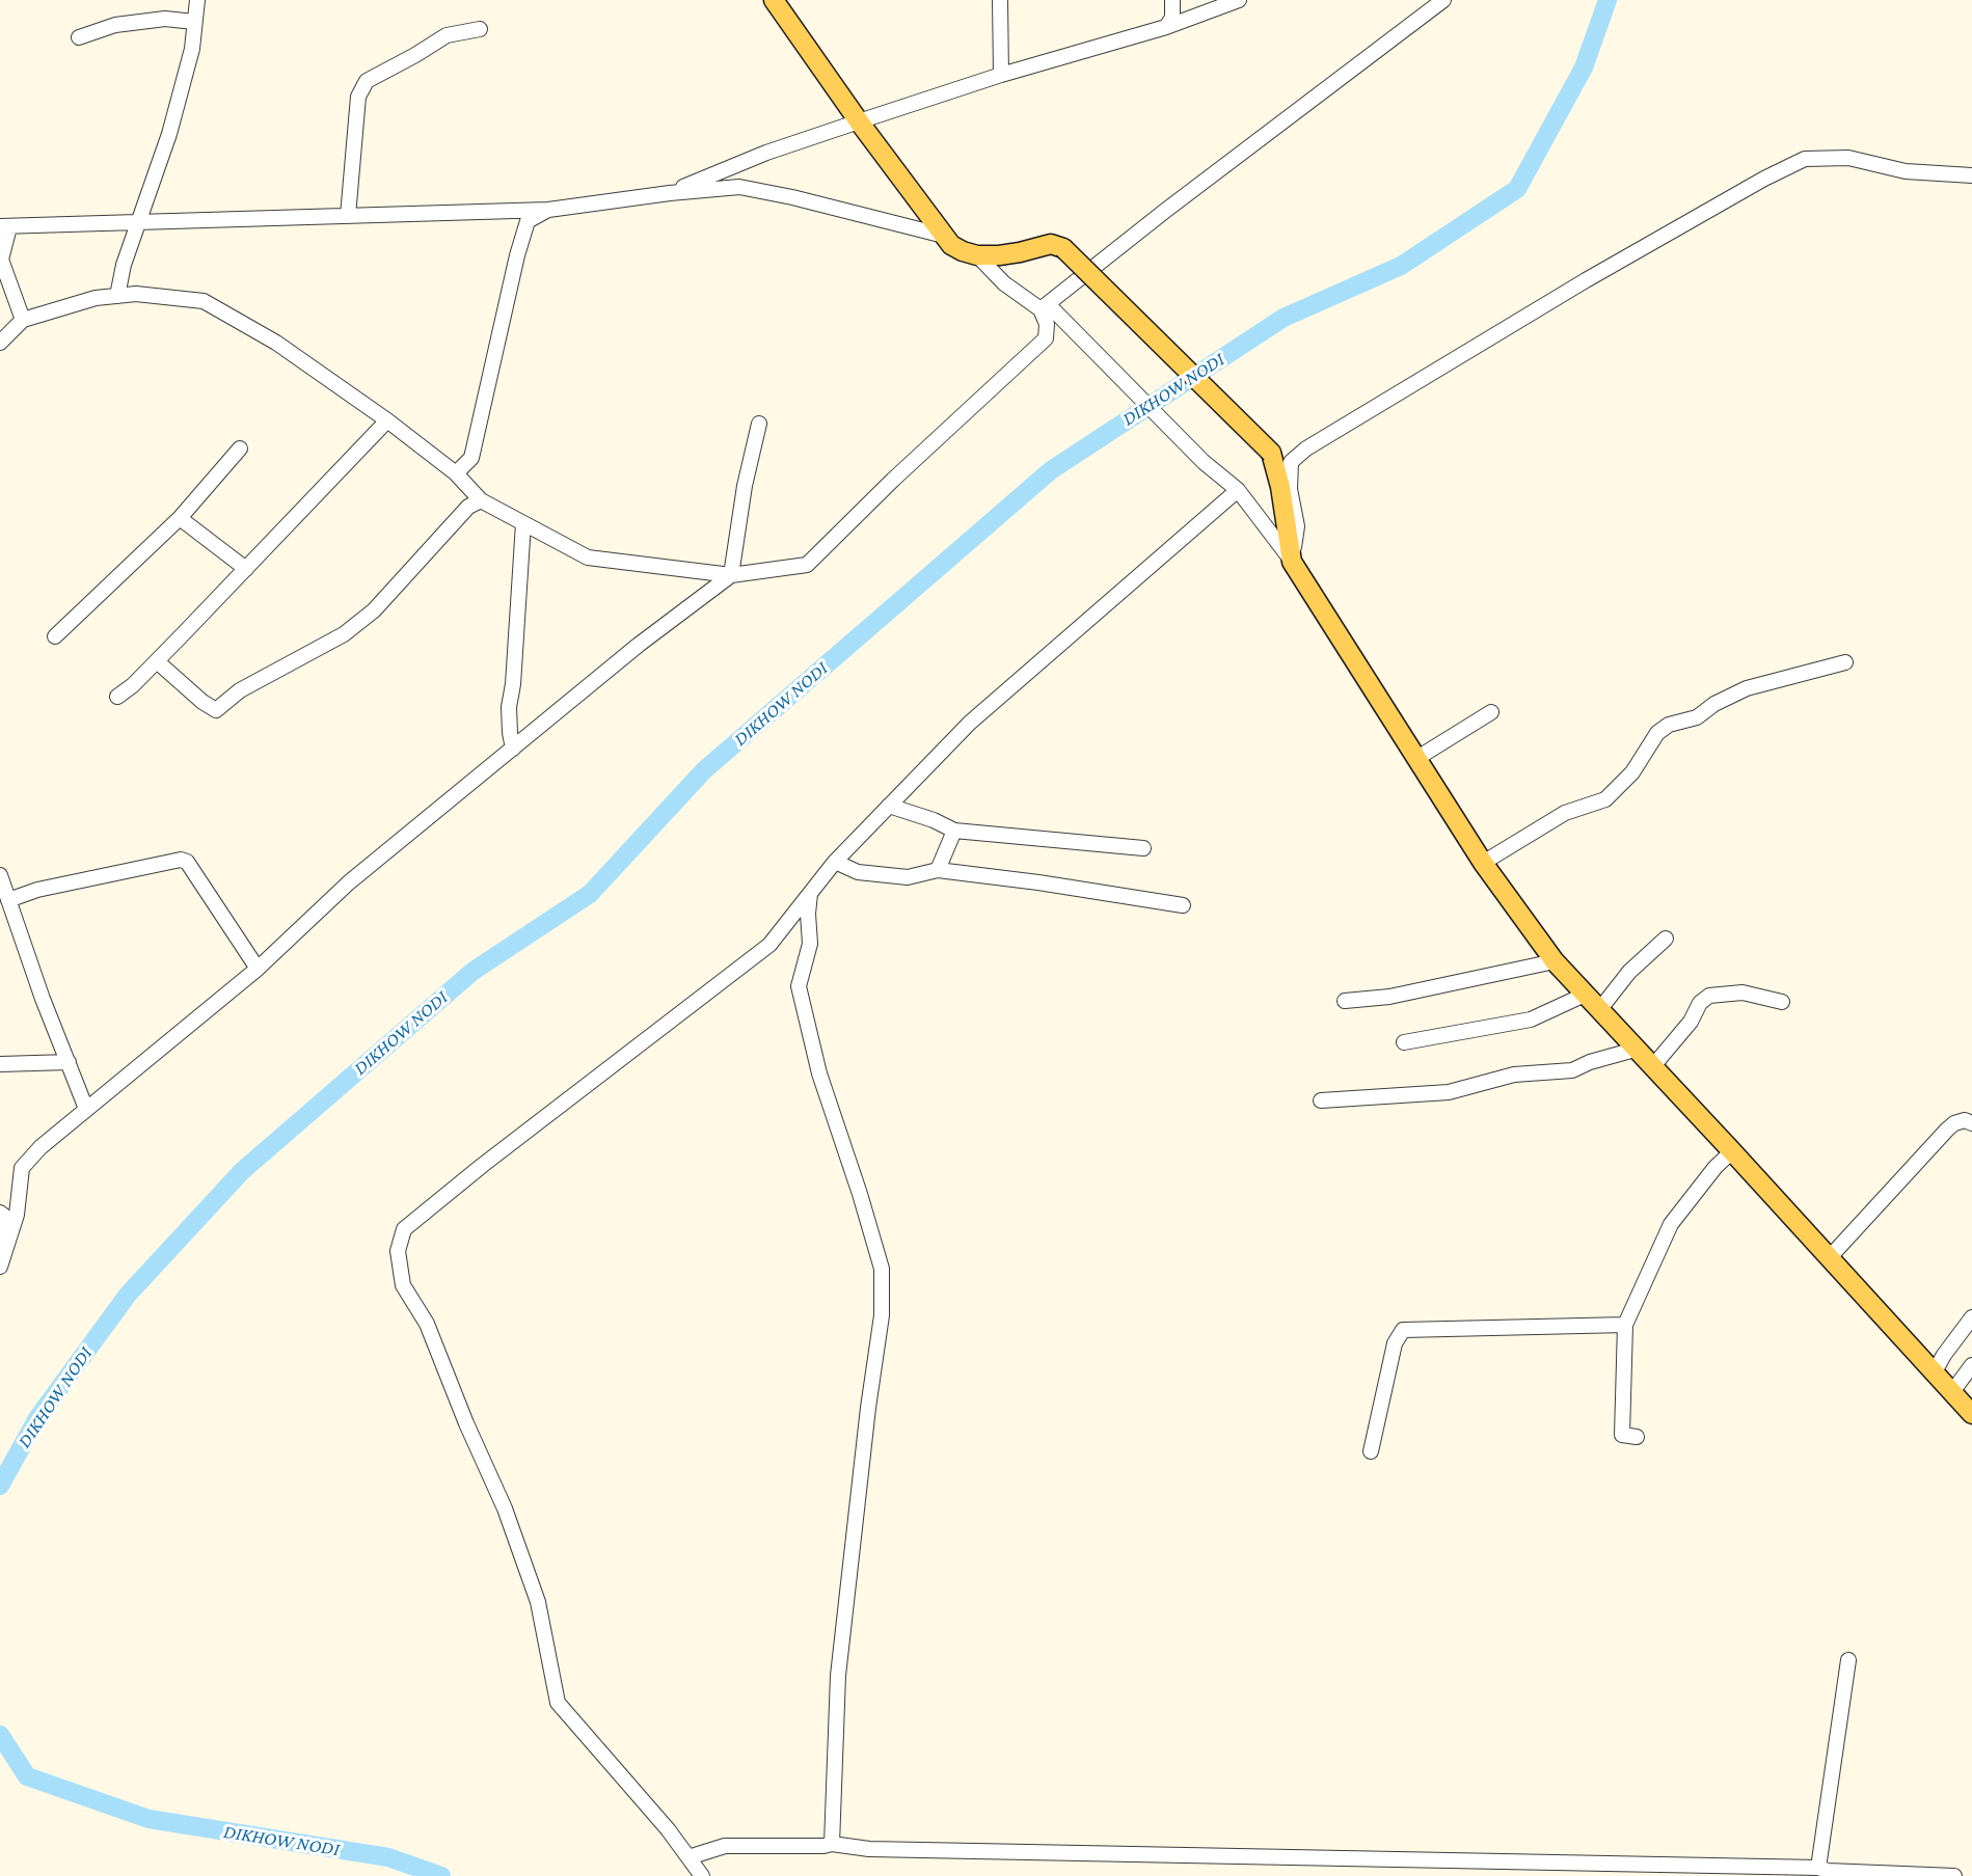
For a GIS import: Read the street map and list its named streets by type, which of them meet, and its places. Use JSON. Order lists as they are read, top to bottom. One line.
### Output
{"water":["DIKHOW NODI"]}
